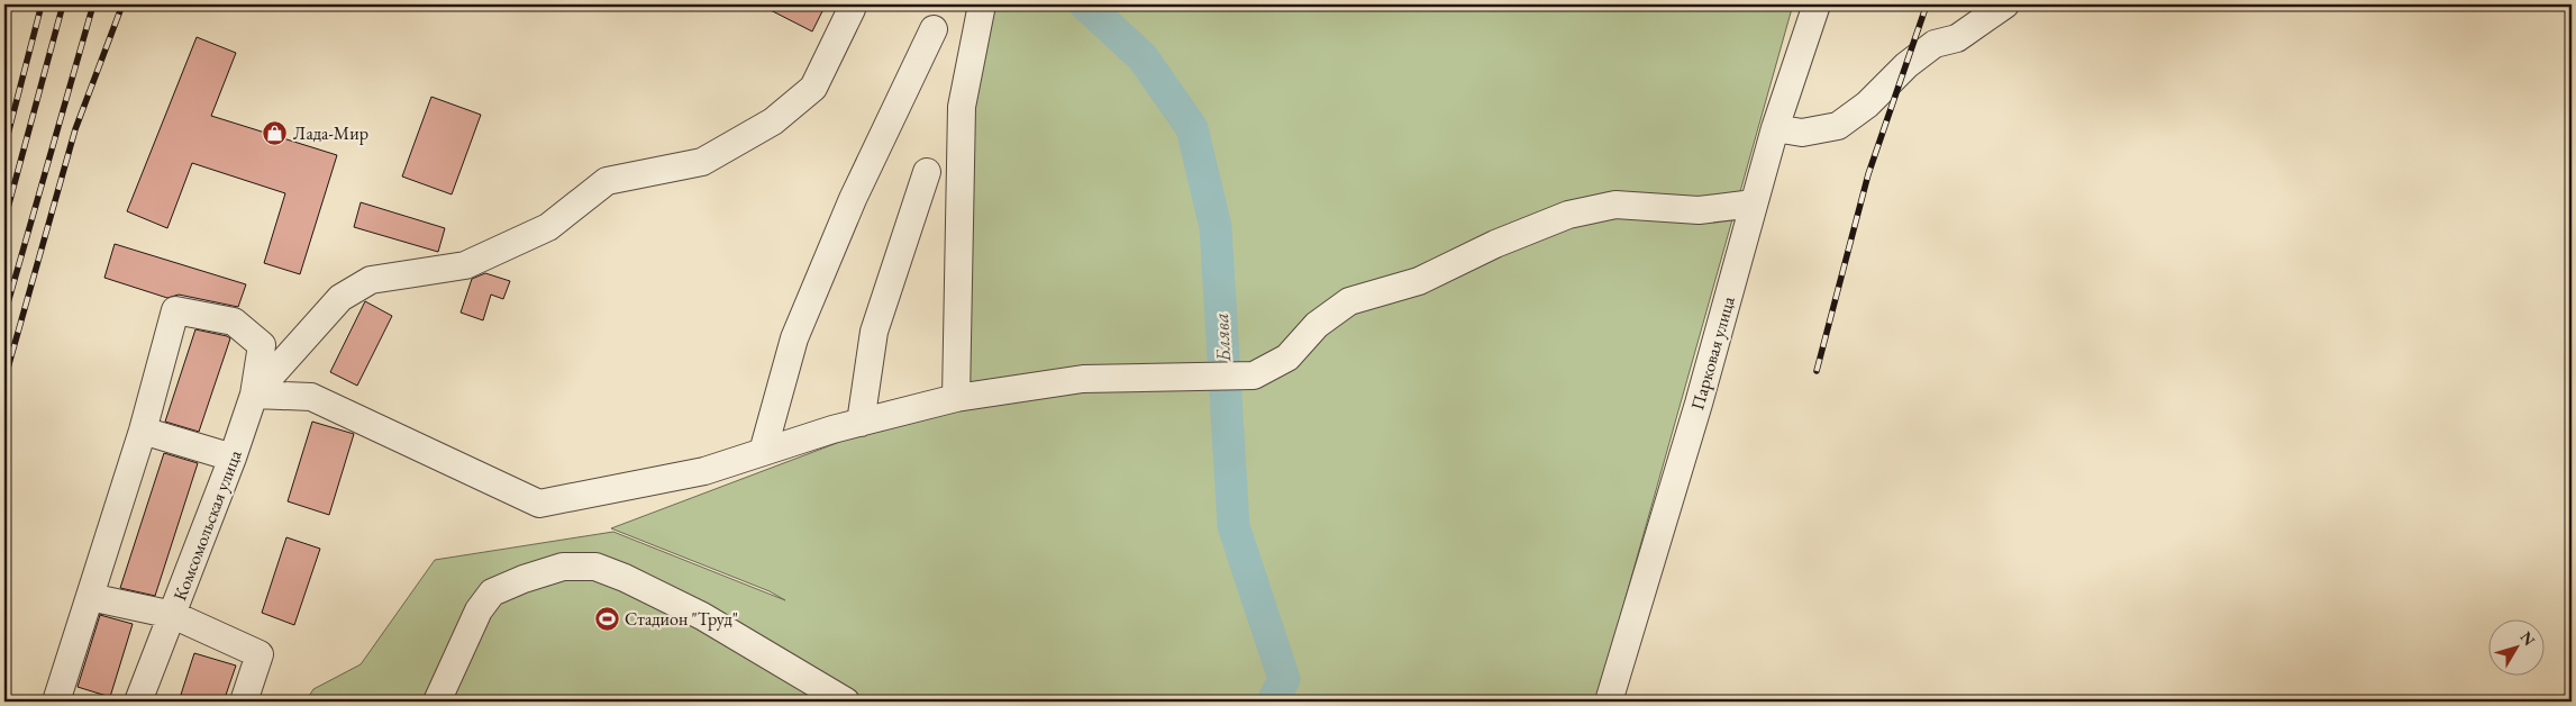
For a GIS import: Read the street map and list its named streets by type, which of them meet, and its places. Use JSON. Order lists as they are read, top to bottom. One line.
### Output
{"streets":{"street":["Парковая улица","Комсомольская улица"]},"water":["Блява"],"places":{"shop":["Лада-Мир"],"sports":["Стадион \"Труд\""]},"north":"top right"}
